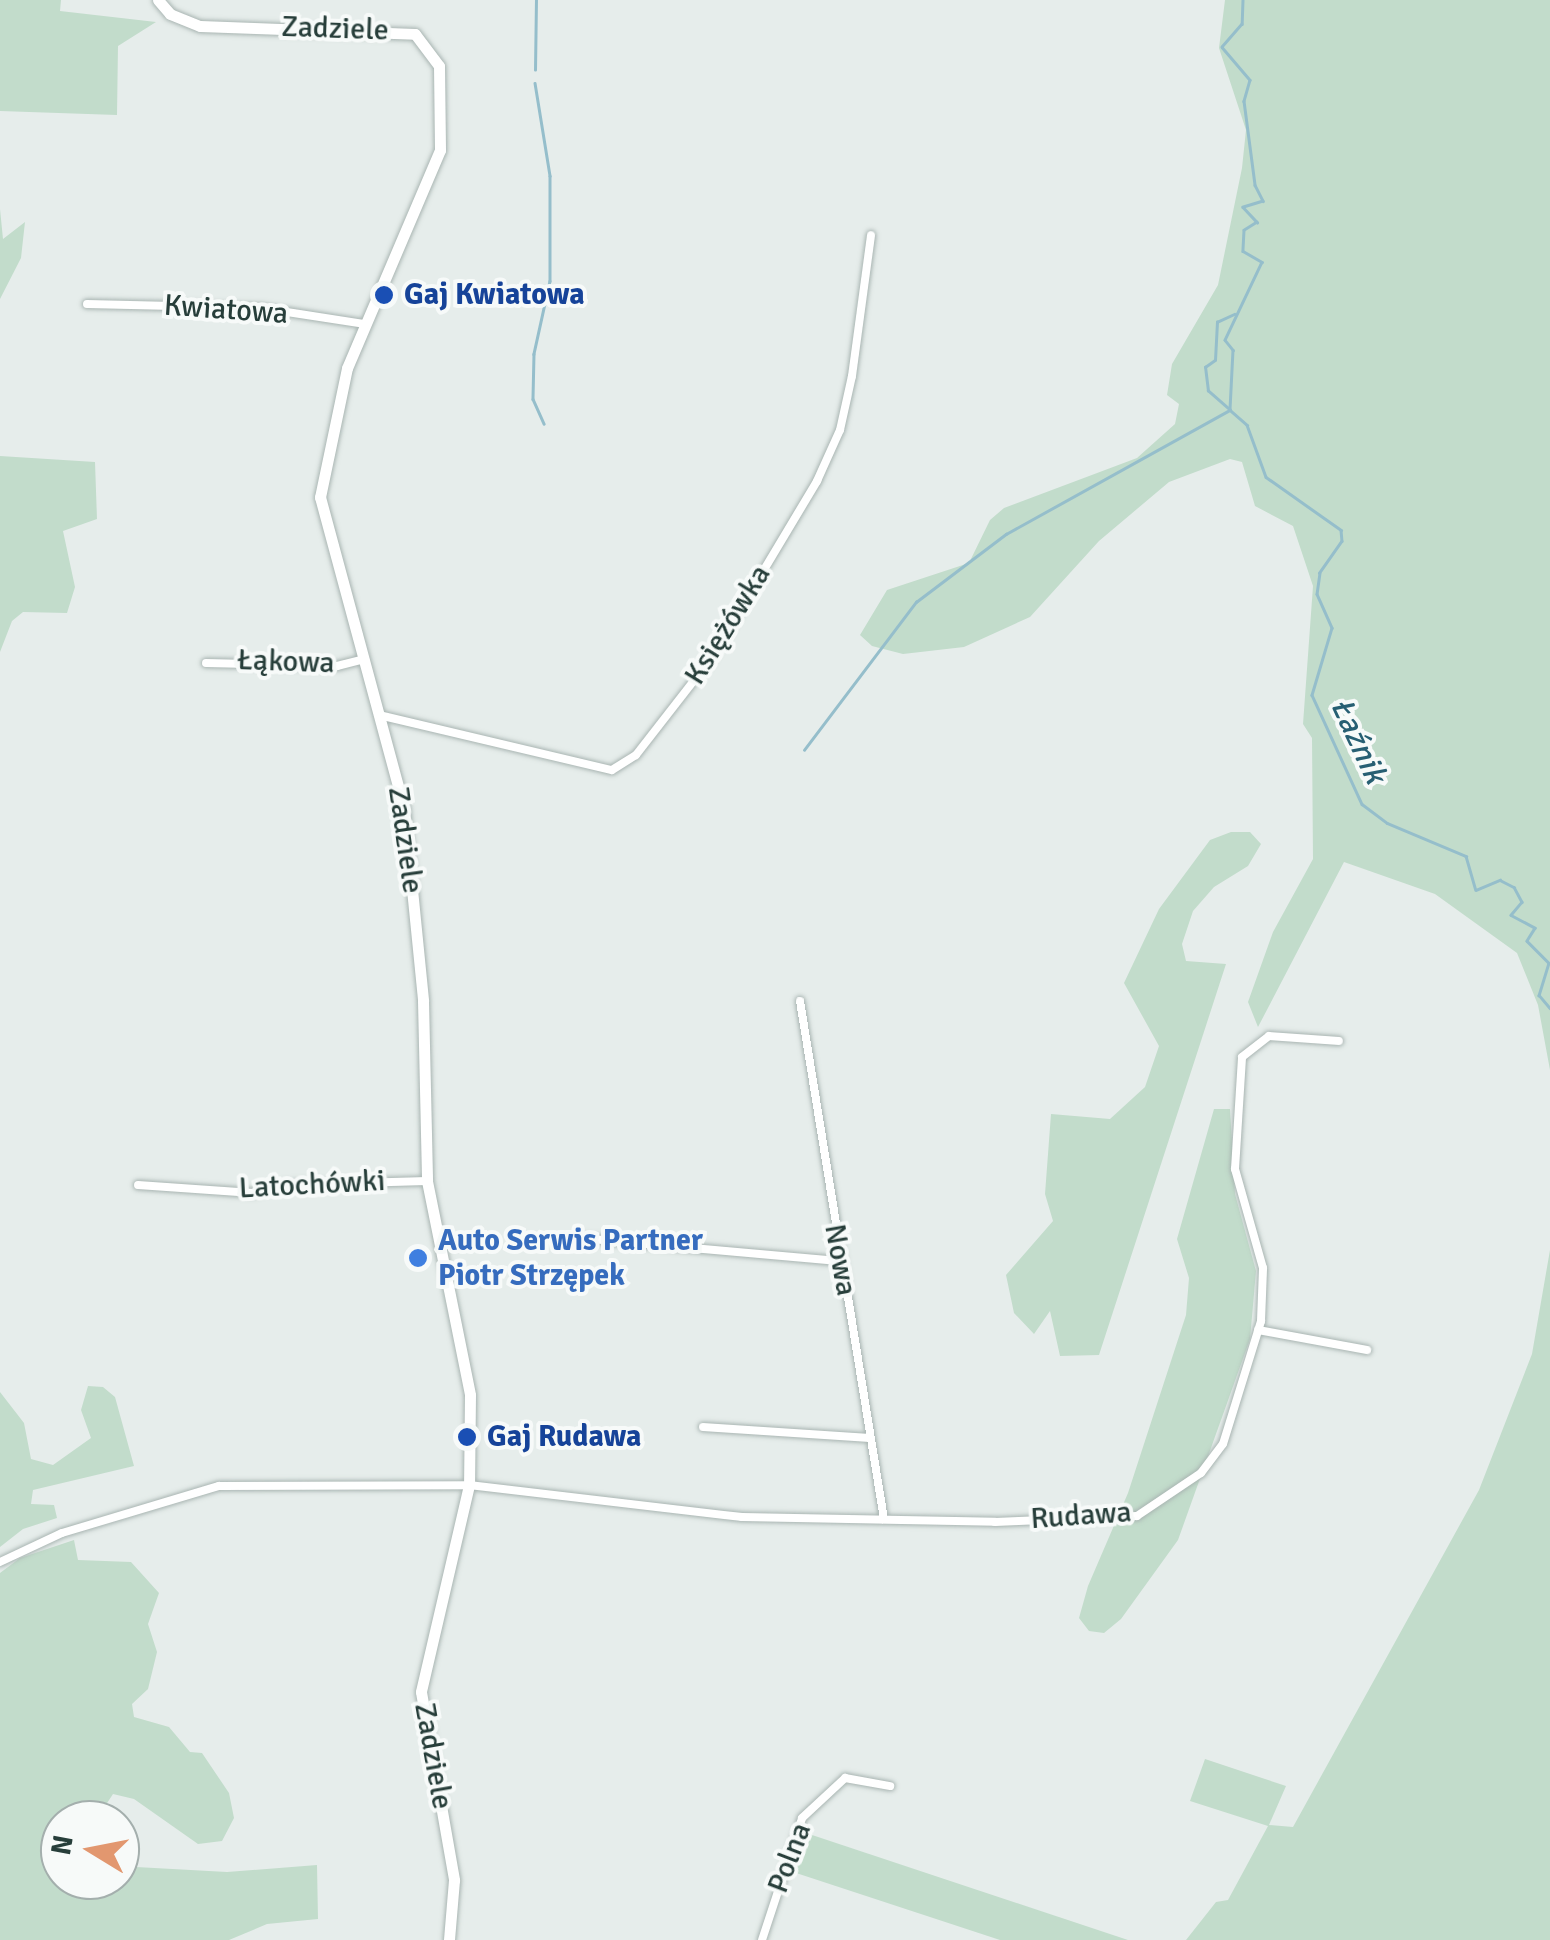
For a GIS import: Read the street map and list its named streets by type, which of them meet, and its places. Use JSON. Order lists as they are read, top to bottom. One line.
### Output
{"streets":{"street":["Zadziele","Kwiatowa","Księżówka","Łąkowa","Latochówki","Nowa","Rudawa","Polna"]},"crossings":[["Zadziele","Kwiatowa"],["Zadziele","Księżówka"],["Zadziele","Łąkowa"],["Zadziele","Latochówki"],["Zadziele","Rudawa"],["Nowa","Rudawa"]],"water":["Łaźnik"],"places":["Gaj Kwiatowa","Auto Serwis Partner Piotr Strzępek","Gaj Rudawa"],"north":"left"}
